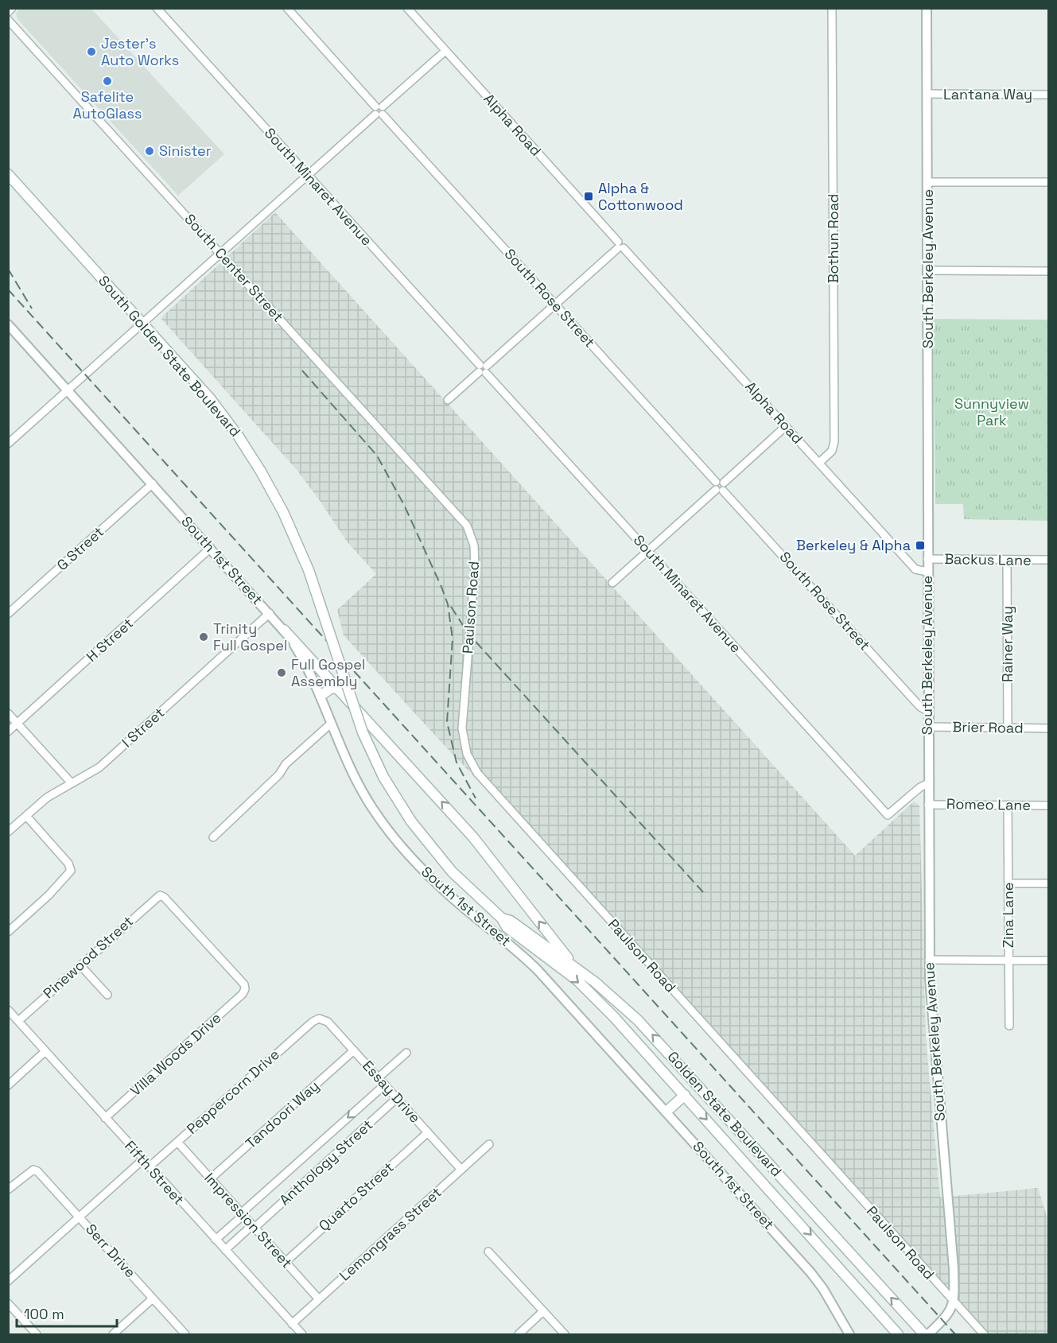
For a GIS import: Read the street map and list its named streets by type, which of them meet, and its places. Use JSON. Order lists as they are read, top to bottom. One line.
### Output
{"streets":{"main road":["South Golden State Boulevard","Golden State Boulevard"],"street":["Lantana Way","Alpha Road","South Minaret Avenue","Bothun Road","South Center Street","South Berkeley Avenue","South Rose Street","G Street","Backus Lane","South 1st Street","Paulson Road","H Street","Rainer Way","I Street","Brier Road","Romeo Lane","Zina Lane","Pinewood Street","Villa Woods Drive","Peppercorn Drive","Essay Drive","Tandoori Way","Anthology Street","Fifth Street","Quarto Street","Impression Street","Lemongrass Street","Serr Drive"]},"crossings":[["Lantana Way","South Berkeley Avenue"],["Alpha Road","Bothun Road"],["Alpha Road","South Berkeley Avenue"],["South Minaret Avenue","South Berkeley Avenue"],["South Center Street","Paulson Road"],["South Berkeley Avenue","South Rose Street"],["South Berkeley Avenue","Backus Lane"],["South Berkeley Avenue","Paulson Road"],["South Berkeley Avenue","Brier Road"],["South Berkeley Avenue","Romeo Lane"],["South Golden State Boulevard","Golden State Boulevard"],["G Street","South 1st Street"],["Backus Lane","Rainer Way"],["South 1st Street","H Street"],["South 1st Street","I Street"],["Rainer Way","Brier Road"],["Romeo Lane","Zina Lane"],["Pinewood Street","Villa Woods Drive"],["Pinewood Street","Fifth Street"],["Villa Woods Drive","Fifth Street"],["Peppercorn Drive","Essay Drive"],["Peppercorn Drive","Fifth Street"],["Peppercorn Drive","Impression Street"],["Essay Drive","Tandoori Way"],["Essay Drive","Anthology Street"],["Essay Drive","Quarto Street"],["Essay Drive","Lemongrass Street"],["Tandoori Way","Impression Street"],["Anthology Street","Fifth Street"],["Anthology Street","Impression Street"],["Fifth Street","Lemongrass Street"],["Quarto Street","Impression Street"],["Impression Street","Lemongrass Street"]],"parks":["Sunnyview Park"],"places":{"other":["Jester's Auto Works","Safelite AutoGlass","Sinister","Trinity Full Gospel","Full Gospel Assembly"],"transit":["Alpha & Cottonwood","Berkeley & Alpha"]},"scale_bar":"100 m"}
